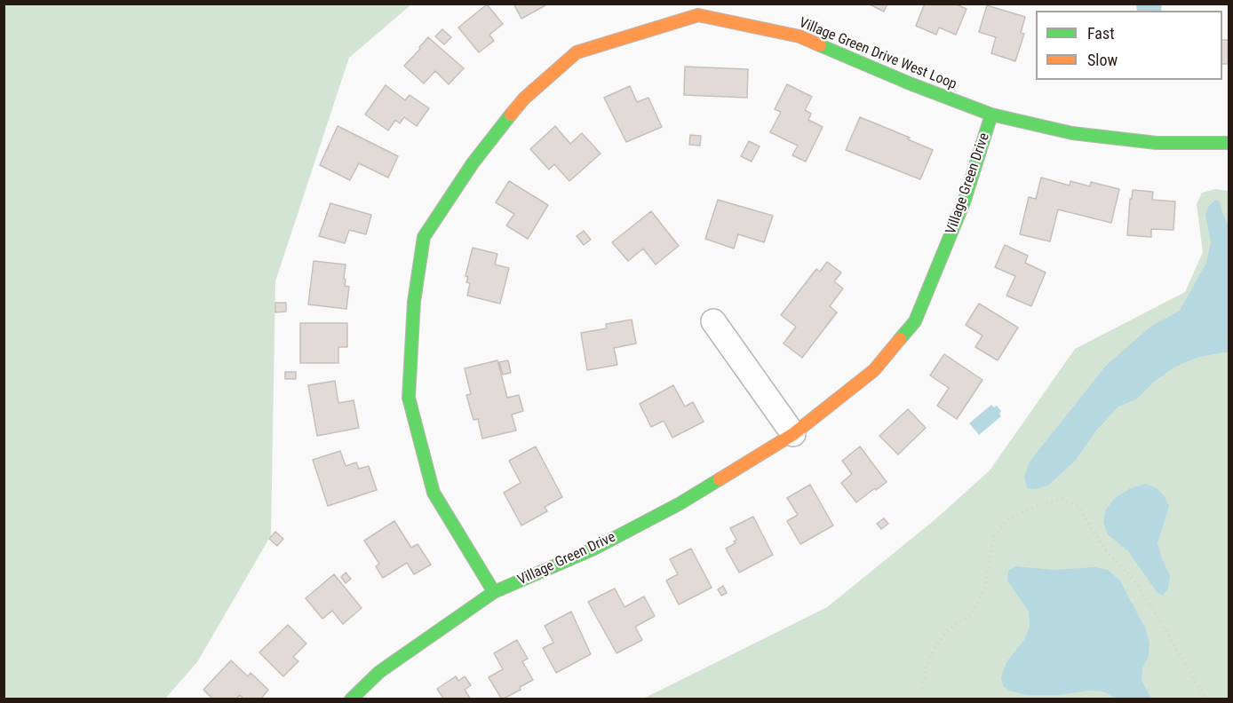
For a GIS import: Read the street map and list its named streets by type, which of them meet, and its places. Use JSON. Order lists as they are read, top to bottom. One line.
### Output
{"streets":{"street":["Village Green Drive West Loop","Village Green Drive"]},"crossings":[["Village Green Drive West Loop","Village Green Drive"]],"legend":["Fast","Slow"]}
